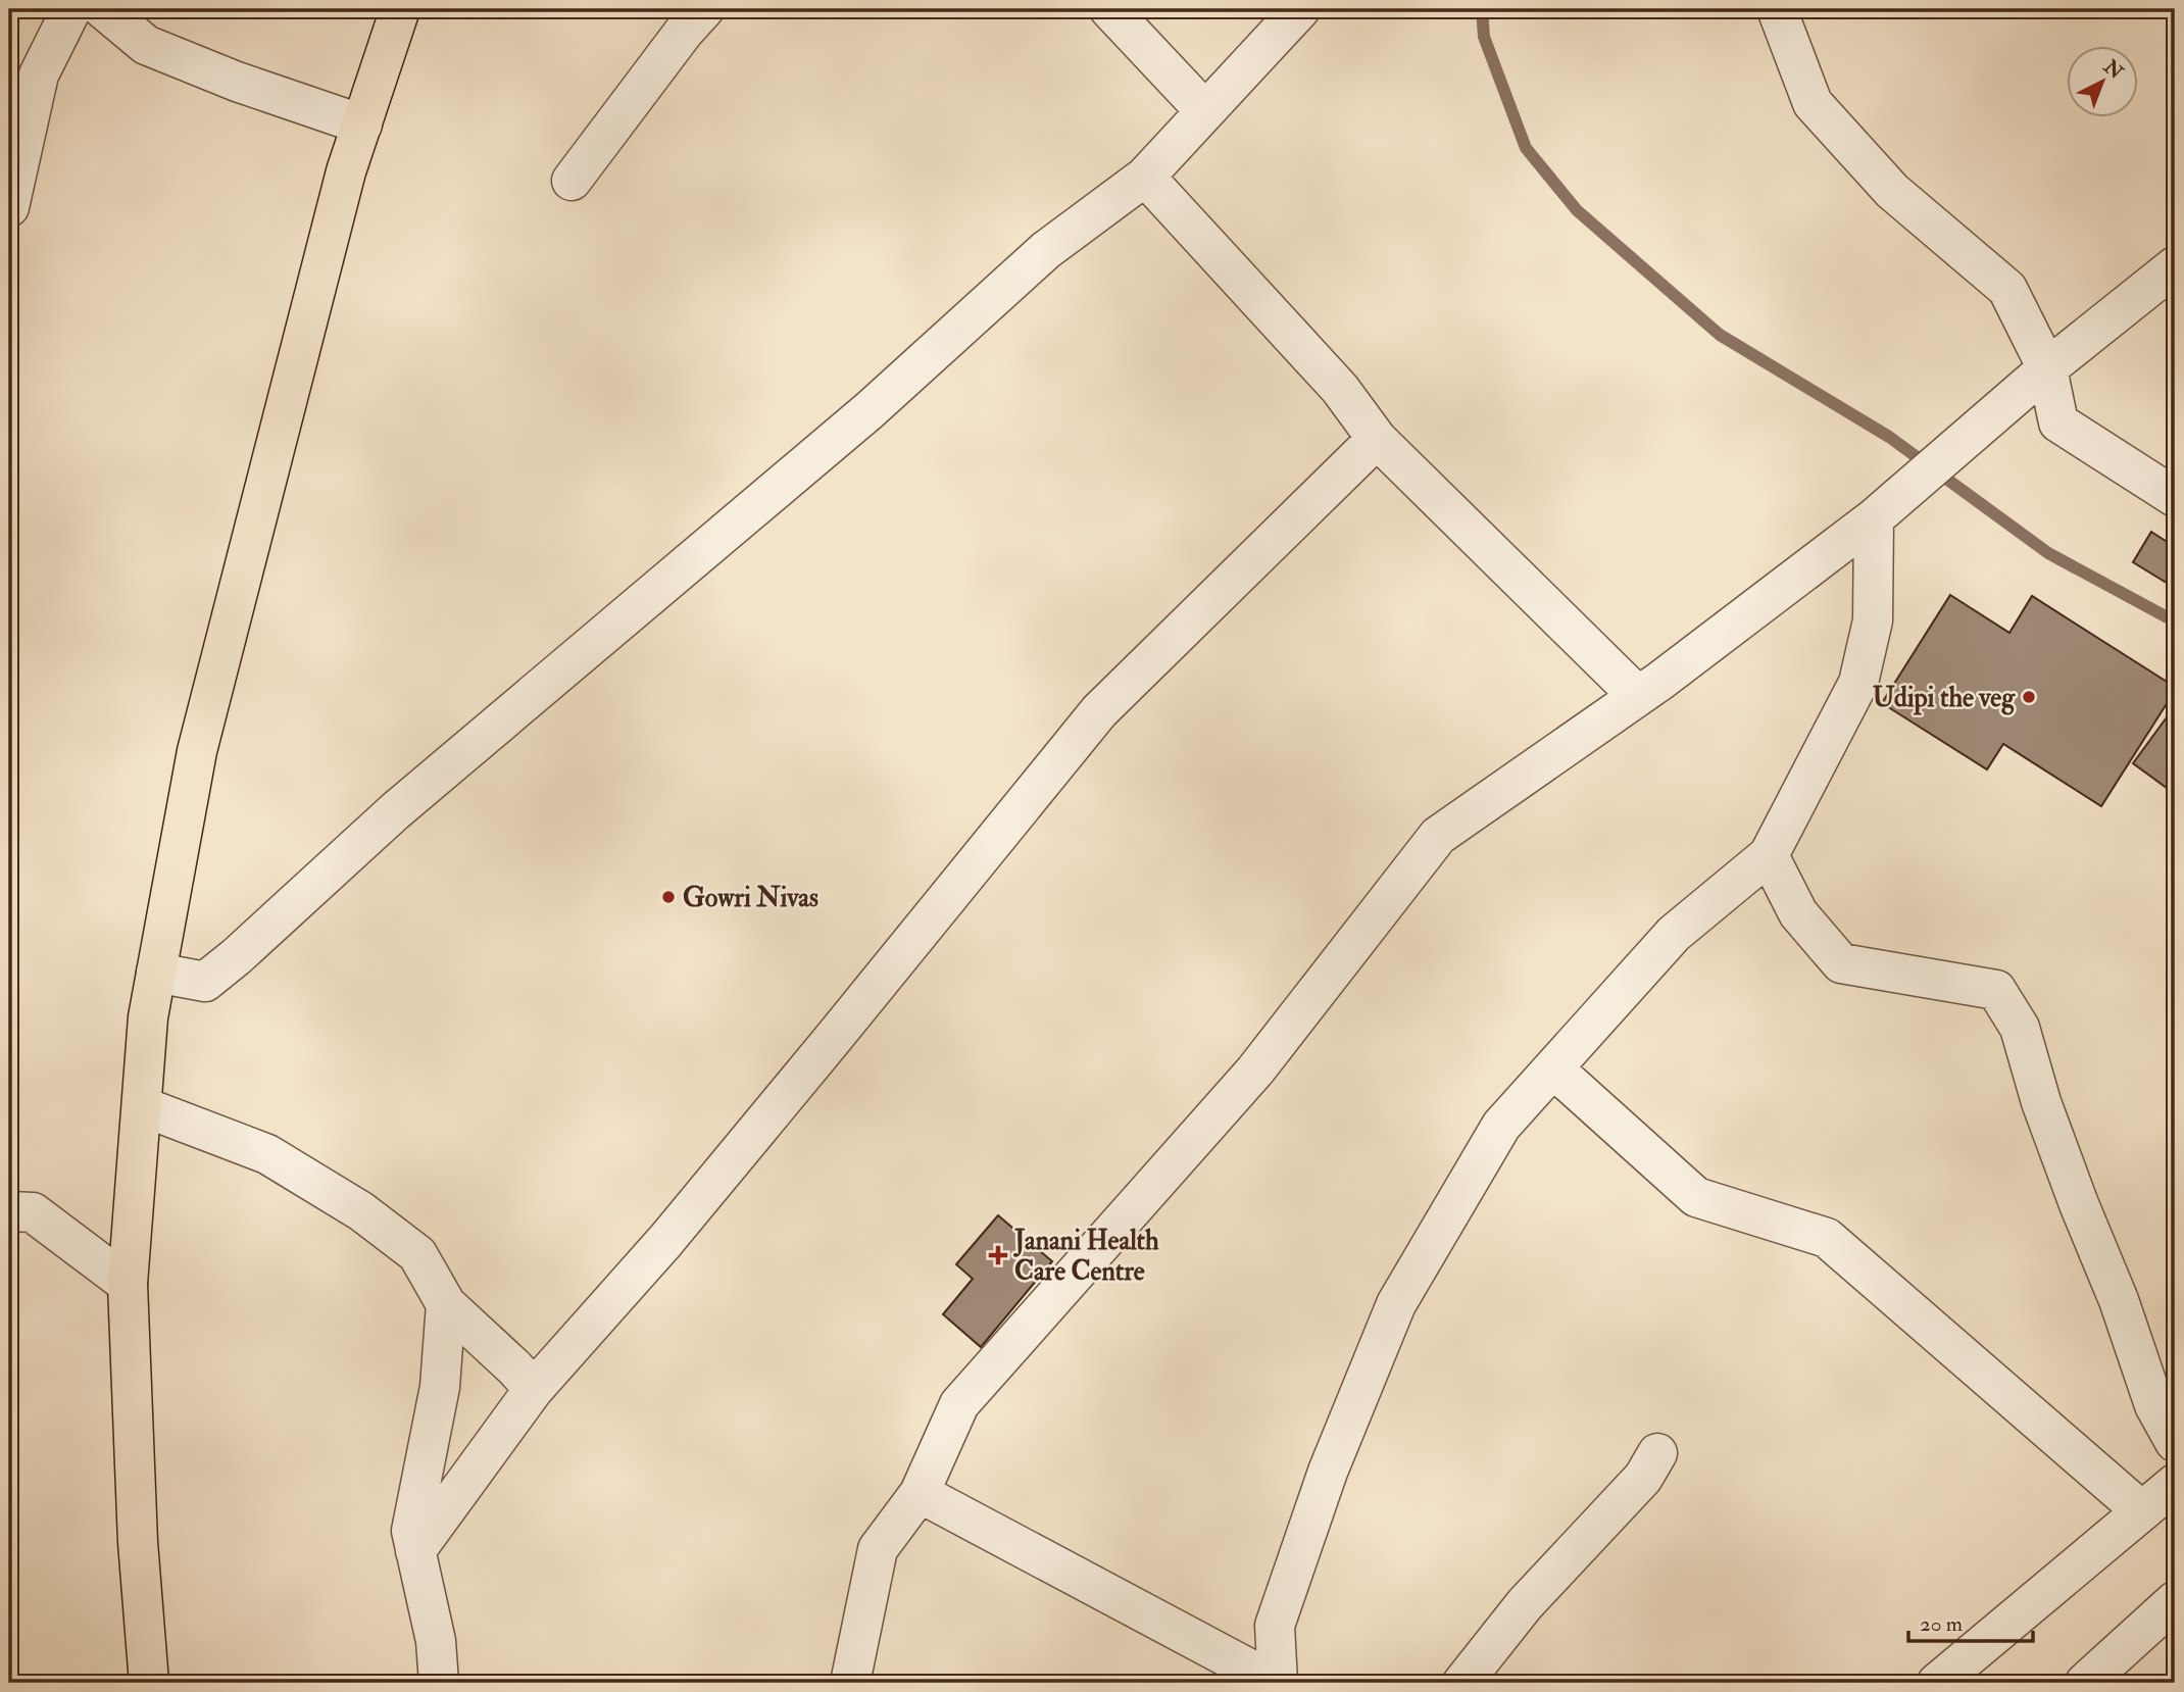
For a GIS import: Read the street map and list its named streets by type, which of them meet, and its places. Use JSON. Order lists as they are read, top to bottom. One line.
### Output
{"places":{"other":["Udipi the veg","Gowri Nivas"],"health":["Janani Health Care Centre"]},"scale_bar":"20 m","north":"top right"}
